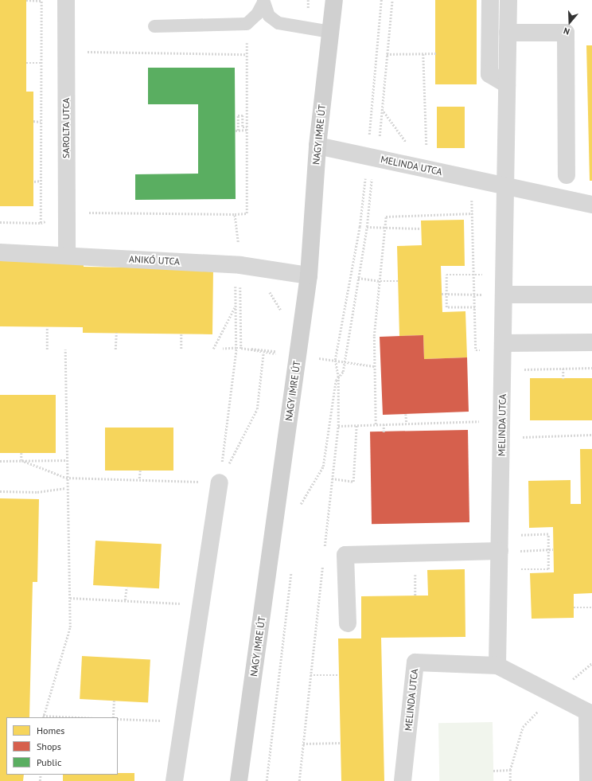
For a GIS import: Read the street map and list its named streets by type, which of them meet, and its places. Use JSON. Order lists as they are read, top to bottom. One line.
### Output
{"streets":{"street":["SAROLTA UTCA","NAGY IMRE ÚT","MELINDA UTCA","ANIKÓ UTCA"]},"crossings":[["SAROLTA UTCA","ANIKÓ UTCA"],["NAGY IMRE ÚT","MELINDA UTCA"],["NAGY IMRE ÚT","ANIKÓ UTCA"]],"legend":["Homes","Shops","Public"],"north":"bottom"}
